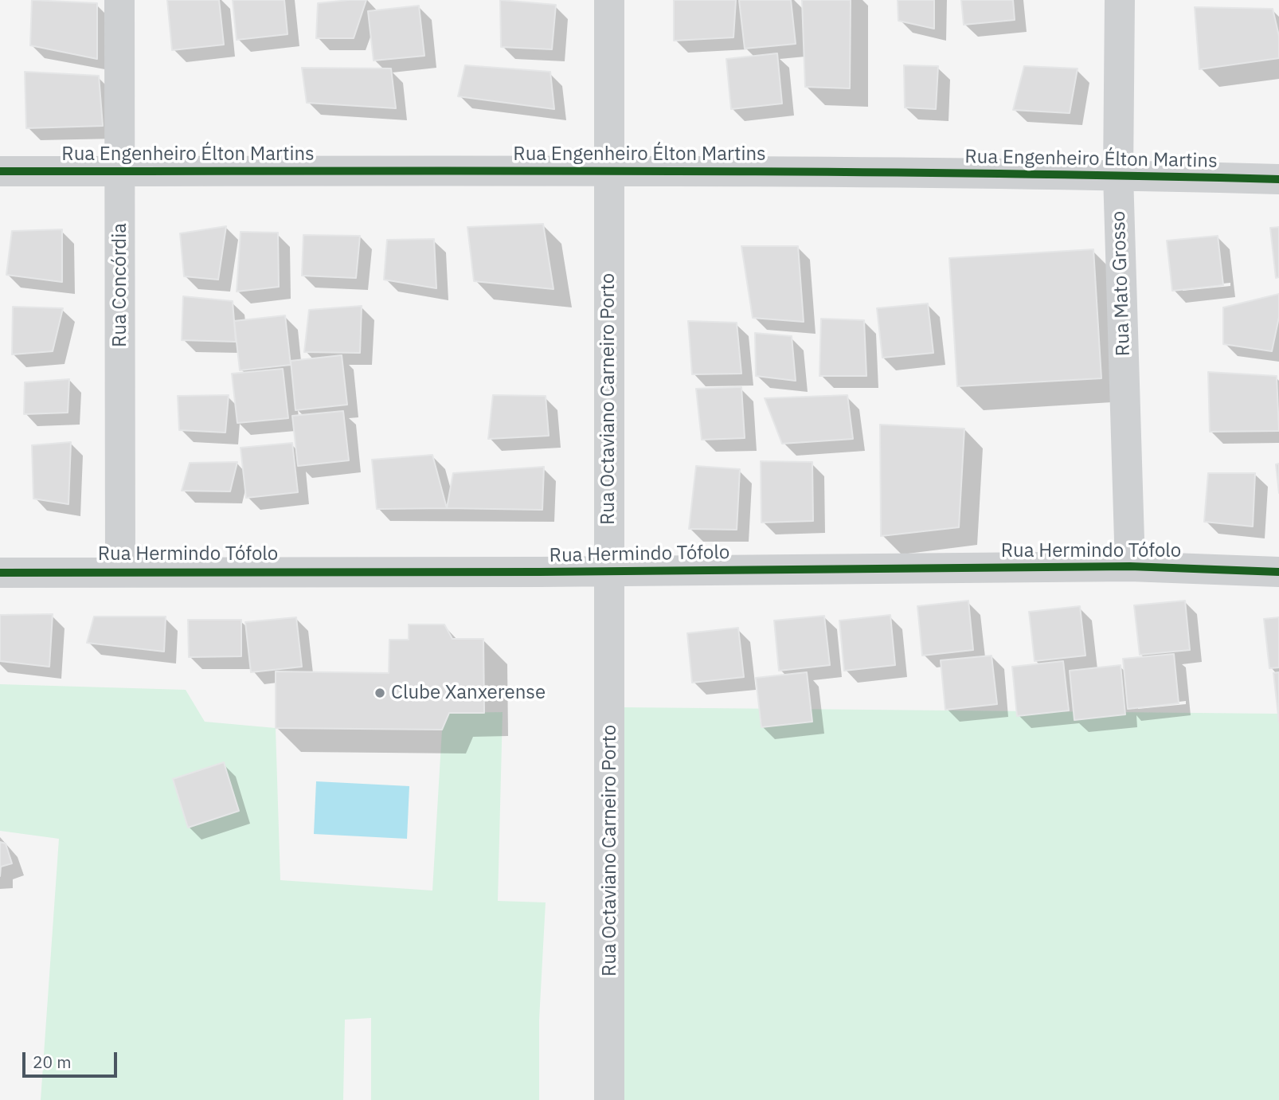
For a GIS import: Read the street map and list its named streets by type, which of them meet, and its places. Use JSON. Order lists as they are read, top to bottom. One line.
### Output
{"streets":{"street":["Rua Engenheiro Élton Martins","Rua Mato Grosso","Rua Concórdia","Rua Octaviano Carneiro Porto","Rua Hermindo Tófolo"]},"crossings":[["Rua Engenheiro Élton Martins","Rua Mato Grosso"],["Rua Engenheiro Élton Martins","Rua Concórdia"],["Rua Engenheiro Élton Martins","Rua Octaviano Carneiro Porto"],["Rua Mato Grosso","Rua Hermindo Tófolo"],["Rua Concórdia","Rua Hermindo Tófolo"],["Rua Octaviano Carneiro Porto","Rua Hermindo Tófolo"]],"places":["Clube Xanxerense"],"scale_bar":"20 m"}
